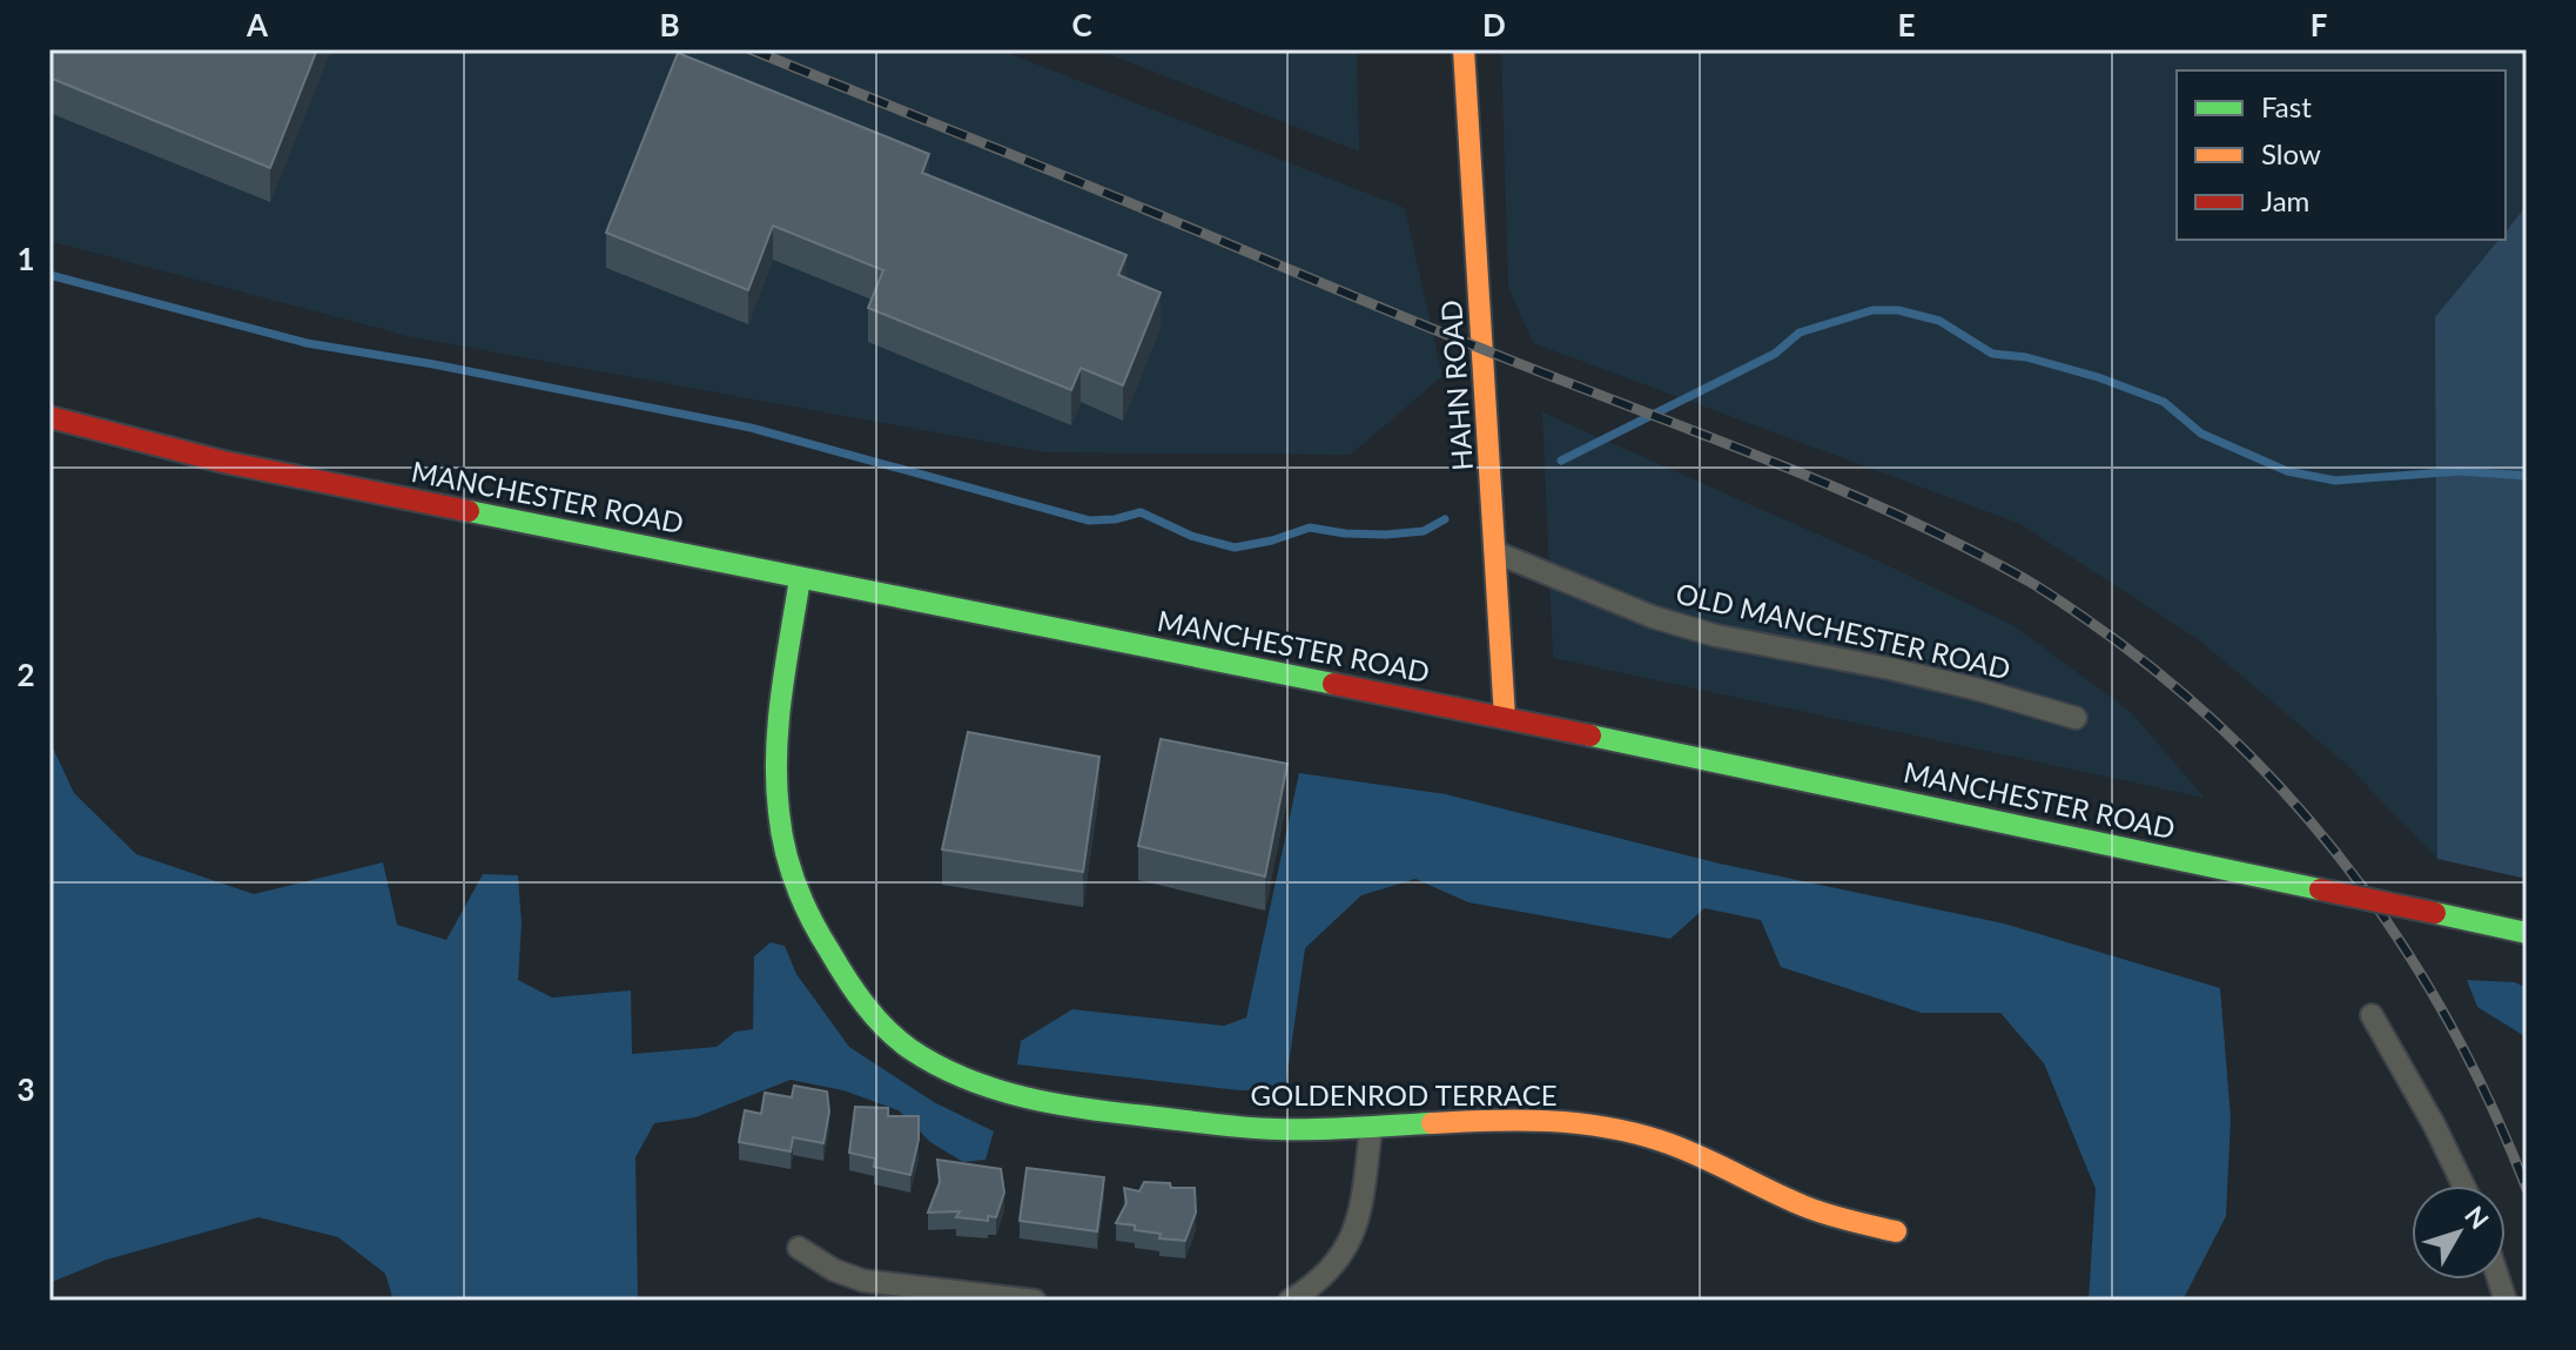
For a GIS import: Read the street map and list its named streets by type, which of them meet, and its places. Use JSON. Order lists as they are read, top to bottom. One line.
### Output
{"streets":{"main road":["HAHN ROAD","MANCHESTER ROAD","GOLDENROD TERRACE"],"street":["OLD MANCHESTER ROAD"]},"crossings":[["HAHN ROAD","MANCHESTER ROAD"],["HAHN ROAD","OLD MANCHESTER ROAD"],["MANCHESTER ROAD","GOLDENROD TERRACE"]],"legend":["Fast","Slow","Jam"],"north":"top right","grid":{"columns":["A","B","C","D","E","F"],"rows":["1","2","3"]}}
